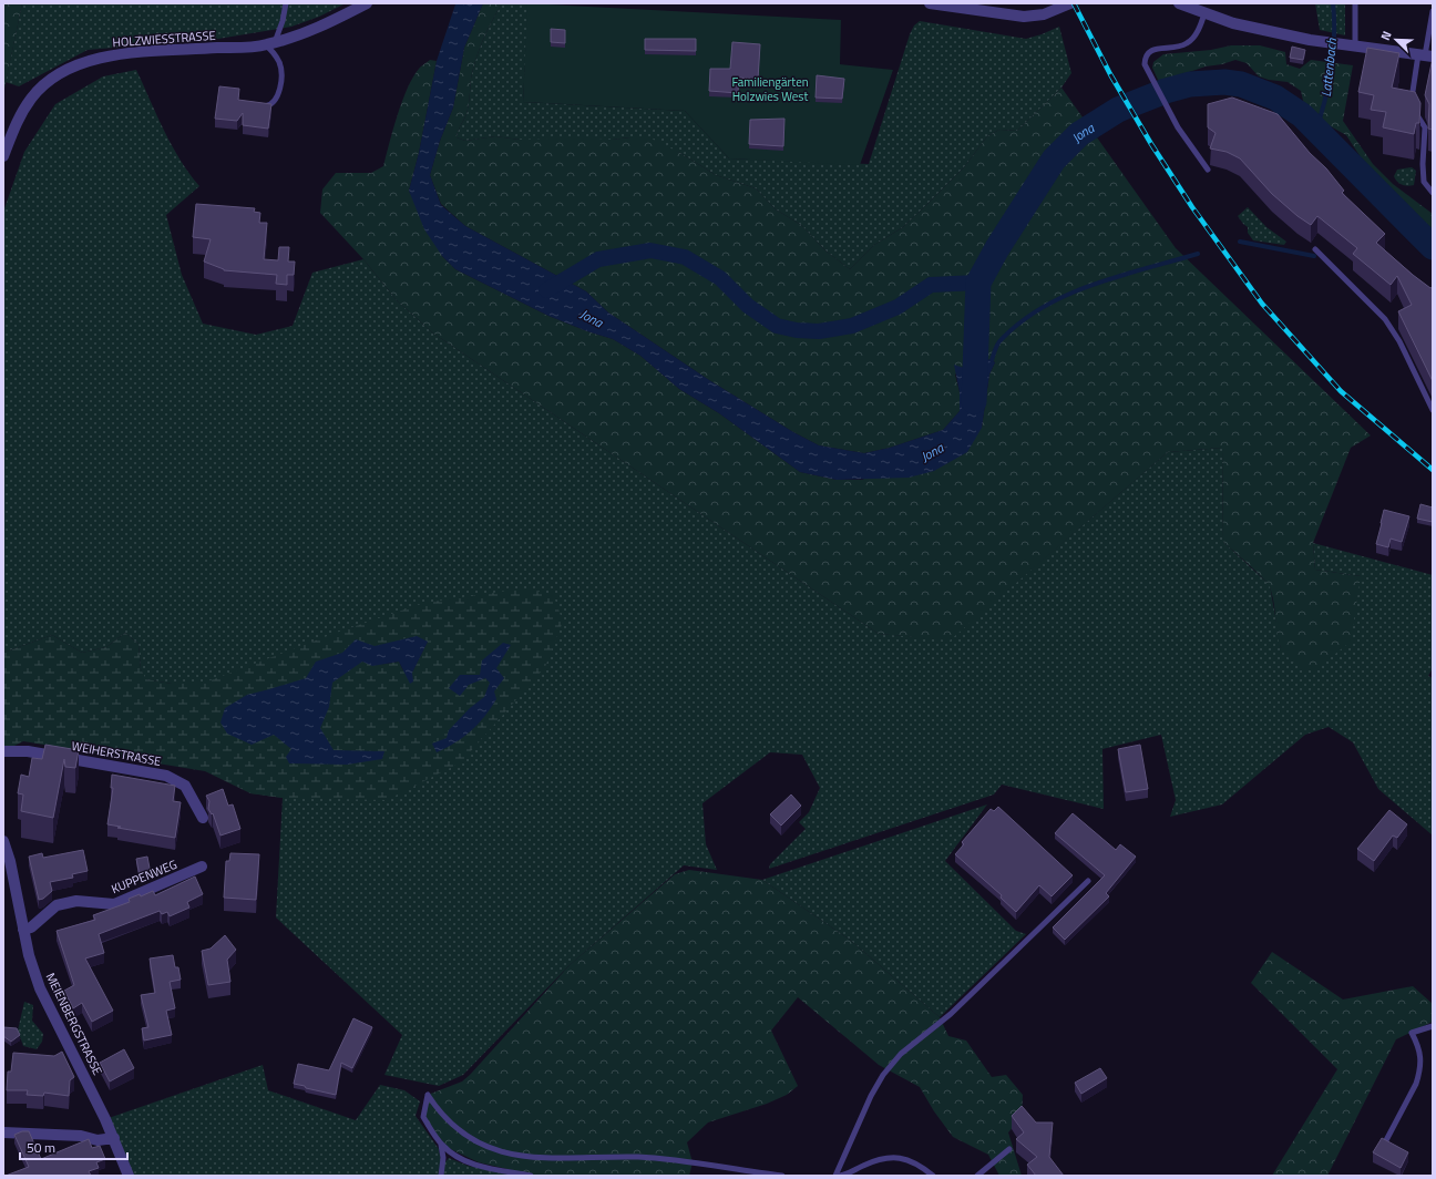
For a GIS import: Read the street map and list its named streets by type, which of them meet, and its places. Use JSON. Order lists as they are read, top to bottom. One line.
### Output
{"streets":{"street":["HOLZWIESSTRASSE","WEIHERSTRASSE","KUPPENWEG","MEIENBERGSTRASSE"]},"crossings":[["KUPPENWEG","MEIENBERGSTRASSE"]],"water":["Lattenbach","Jona"],"parks":["Familiengärten Holzwies West"],"scale_bar":"50 m","north":"top left"}
